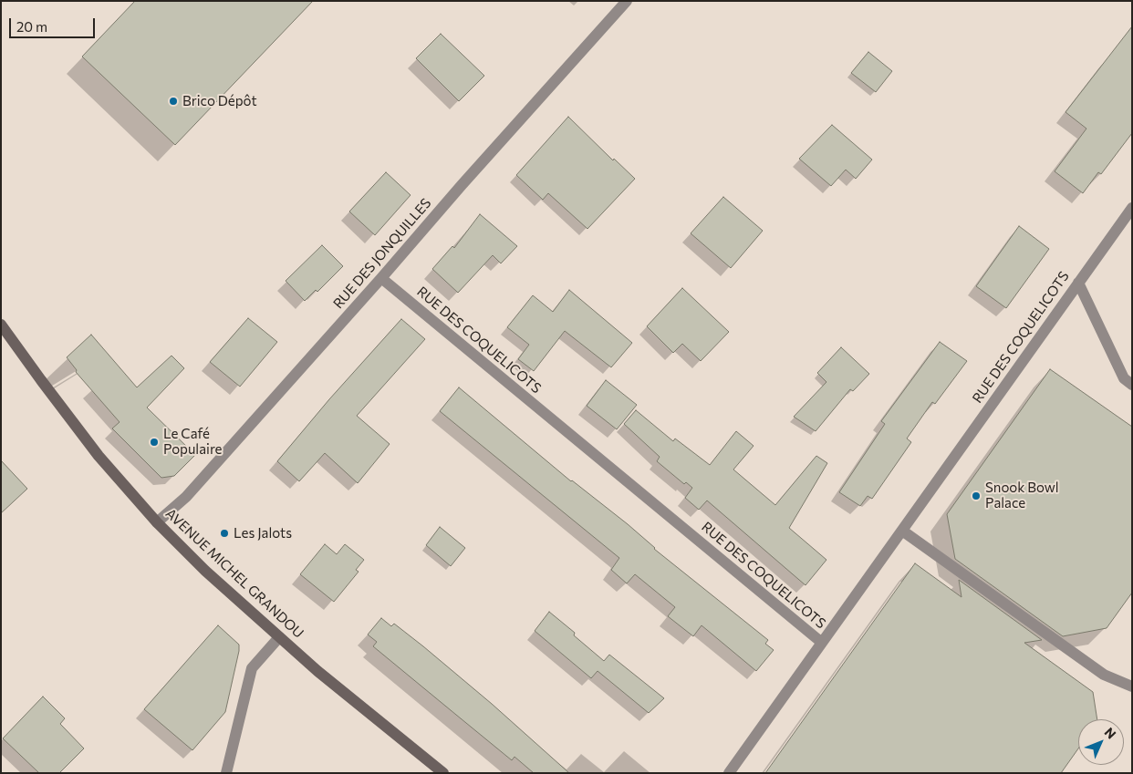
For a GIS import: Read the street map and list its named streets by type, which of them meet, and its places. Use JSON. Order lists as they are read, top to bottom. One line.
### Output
{"streets":{"main road":["AVENUE MICHEL GRANDOU"],"street":["RUE DES JONQUILLES","RUE DES COQUELICOTS"]},"crossings":[["RUE DES JONQUILLES","RUE DES COQUELICOTS"],["RUE DES JONQUILLES","AVENUE MICHEL GRANDOU"]],"places":["Brico Dépôt","Le Café Populaire","Snook Bowl Palace","Les Jalots"],"scale_bar":"20 m","north":"top right"}
